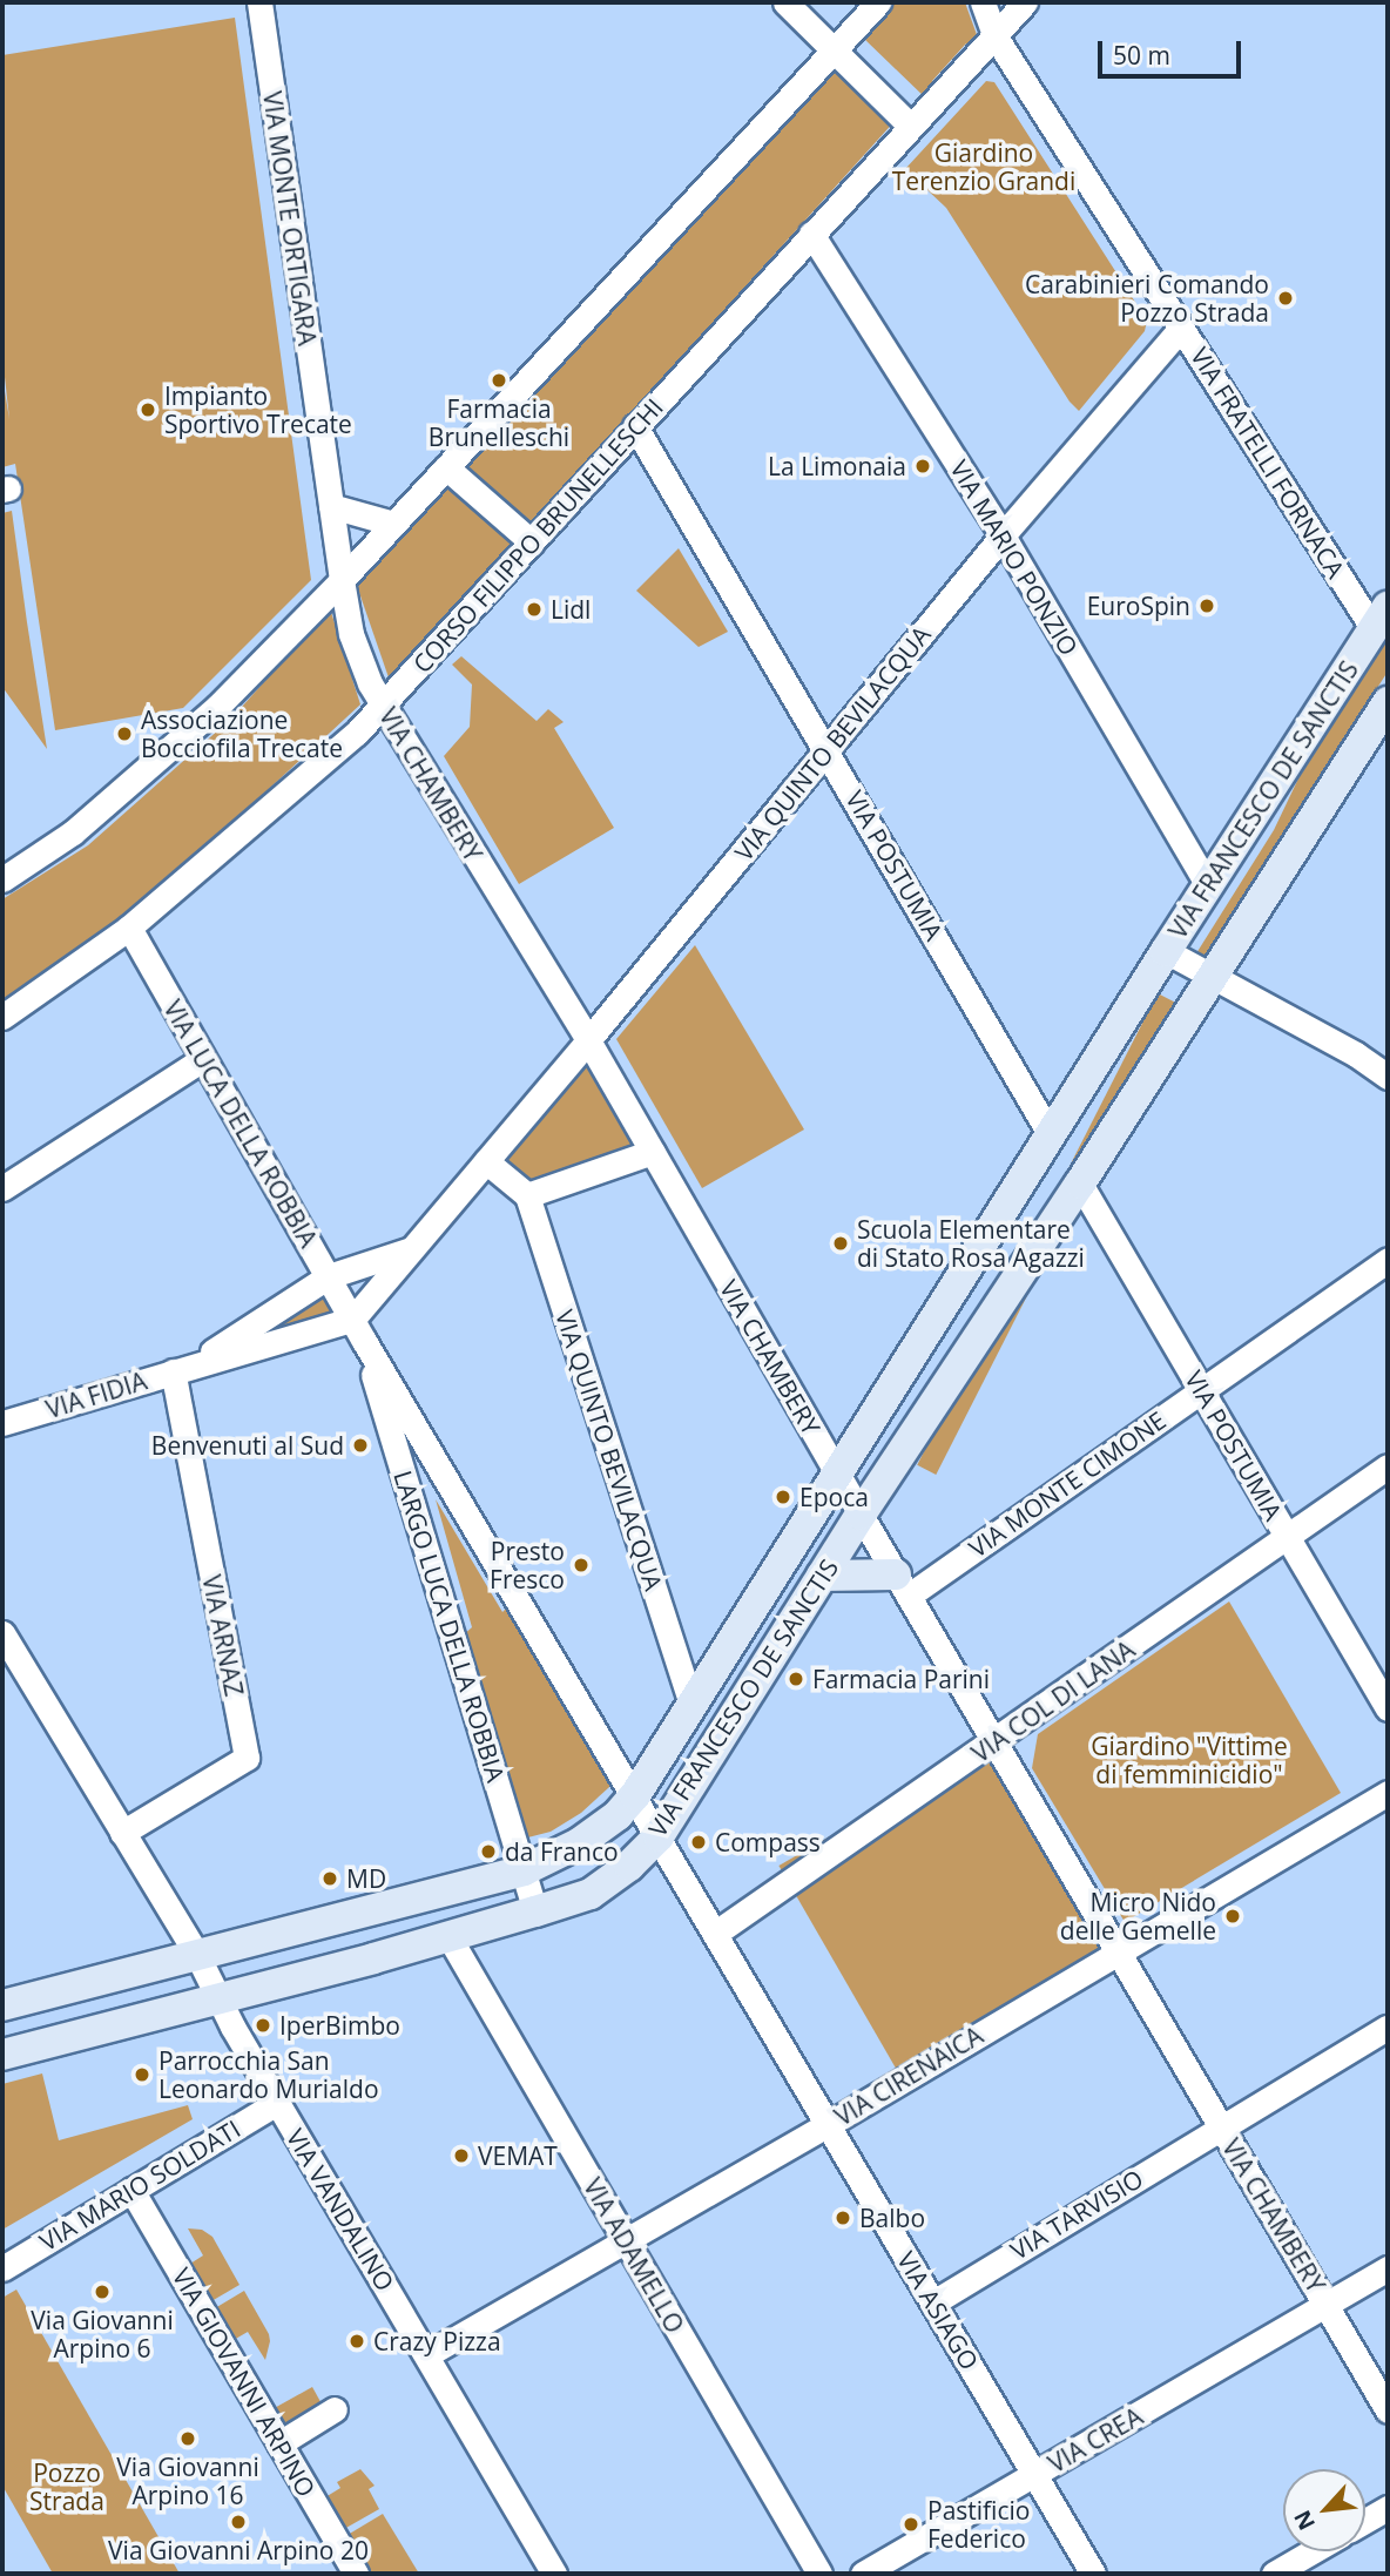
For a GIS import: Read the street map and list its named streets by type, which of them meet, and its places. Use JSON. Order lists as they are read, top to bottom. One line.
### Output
{"streets":{"main road":["VIA FRANCESCO DE SANCTIS"],"street":["VIA MONTE ORTIGARA","VIA FRATELLI FORNACA","CORSO FILIPPO BRUNELLESCHI","VIA MARIO PONZIO","VIA QUINTO BEVILACQUA","VIA CHAMBERY","VIA POSTUMIA","VIA LUCA DELLA ROBBIA","VIA FIDIA","VIA MONTE CIMONE","LARGO LUCA DELLA ROBBIA","VIA ARNAZ","VIA COL DI LANA","VIA CIRENAICA","VIA MARIO SOLDATI","VIA VANDALINO","VIA TARVISIO","VIA ADAMELLO","VIA ASIAGO","VIA GIOVANNI ARPINO","VIA CREA"]},"crossings":[["VIA MONTE ORTIGARA","VIA CHAMBERY"],["VIA FRATELLI FORNACA","CORSO FILIPPO BRUNELLESCHI"],["VIA FRATELLI FORNACA","VIA QUINTO BEVILACQUA"],["VIA FRATELLI FORNACA","VIA FRANCESCO DE SANCTIS"],["CORSO FILIPPO BRUNELLESCHI","VIA MARIO PONZIO"],["CORSO FILIPPO BRUNELLESCHI","VIA CHAMBERY"],["CORSO FILIPPO BRUNELLESCHI","VIA POSTUMIA"],["CORSO FILIPPO BRUNELLESCHI","VIA LUCA DELLA ROBBIA"],["VIA MARIO PONZIO","VIA QUINTO BEVILACQUA"],["VIA MARIO PONZIO","VIA FRANCESCO DE SANCTIS"],["VIA QUINTO BEVILACQUA","VIA CHAMBERY"],["VIA QUINTO BEVILACQUA","VIA FRANCESCO DE SANCTIS"],["VIA QUINTO BEVILACQUA","VIA POSTUMIA"],["VIA QUINTO BEVILACQUA","VIA LUCA DELLA ROBBIA"],["VIA QUINTO BEVILACQUA","VIA FIDIA"],["VIA QUINTO BEVILACQUA","LARGO LUCA DELLA ROBBIA"],["VIA CHAMBERY","VIA FRANCESCO DE SANCTIS"],["VIA CHAMBERY","VIA MONTE CIMONE"],["VIA CHAMBERY","VIA COL DI LANA"],["VIA CHAMBERY","VIA CIRENAICA"],["VIA CHAMBERY","VIA TARVISIO"],["VIA CHAMBERY","VIA CREA"],["VIA FRANCESCO DE SANCTIS","VIA POSTUMIA"],["VIA FRANCESCO DE SANCTIS","LARGO LUCA DELLA ROBBIA"],["VIA FRANCESCO DE SANCTIS","VIA VANDALINO"],["VIA FRANCESCO DE SANCTIS","VIA ADAMELLO"],["VIA FRANCESCO DE SANCTIS","VIA ASIAGO"],["VIA POSTUMIA","VIA MONTE CIMONE"],["VIA POSTUMIA","VIA COL DI LANA"],["VIA LUCA DELLA ROBBIA","VIA FIDIA"],["VIA LUCA DELLA ROBBIA","LARGO LUCA DELLA ROBBIA"],["VIA FIDIA","LARGO LUCA DELLA ROBBIA"],["VIA FIDIA","VIA ARNAZ"],["LARGO LUCA DELLA ROBBIA","VIA ASIAGO"],["VIA ARNAZ","VIA VANDALINO"],["VIA COL DI LANA","VIA ASIAGO"],["VIA CIRENAICA","VIA VANDALINO"],["VIA CIRENAICA","VIA ADAMELLO"],["VIA CIRENAICA","VIA ASIAGO"],["VIA MARIO SOLDATI","VIA VANDALINO"],["VIA MARIO SOLDATI","VIA GIOVANNI ARPINO"],["VIA TARVISIO","VIA ASIAGO"],["VIA ASIAGO","VIA CREA"]],"parks":["Giardino Terenzio Grandi","Giardino \"Vittime di femminicidio\"","Pozzo Strada"],"places":["Carabinieri Comando Pozzo Strada","Farmacia Brunelleschi","Impianto Sportivo Trecate","La Limonaia","EuroSpin","Lidl","Associazione Bocciofila Trecate","Scuola Elementare di Stato Rosa Agazzi","Benvenuti al Sud","Epoca","Presto Fresco","Farmacia Parini","Compass","da Franco","MD","Micro Nido delle Gemelle","IperBimbo","Parrocchia San Leonardo Murialdo","VEMAT","Balbo","Via Giovanni Arpino 6","Crazy Pizza","Via Giovanni Arpino 16","Via Giovanni Arpino 20","Pastificio Federico"],"scale_bar":"50 m","north":"bottom left"}
